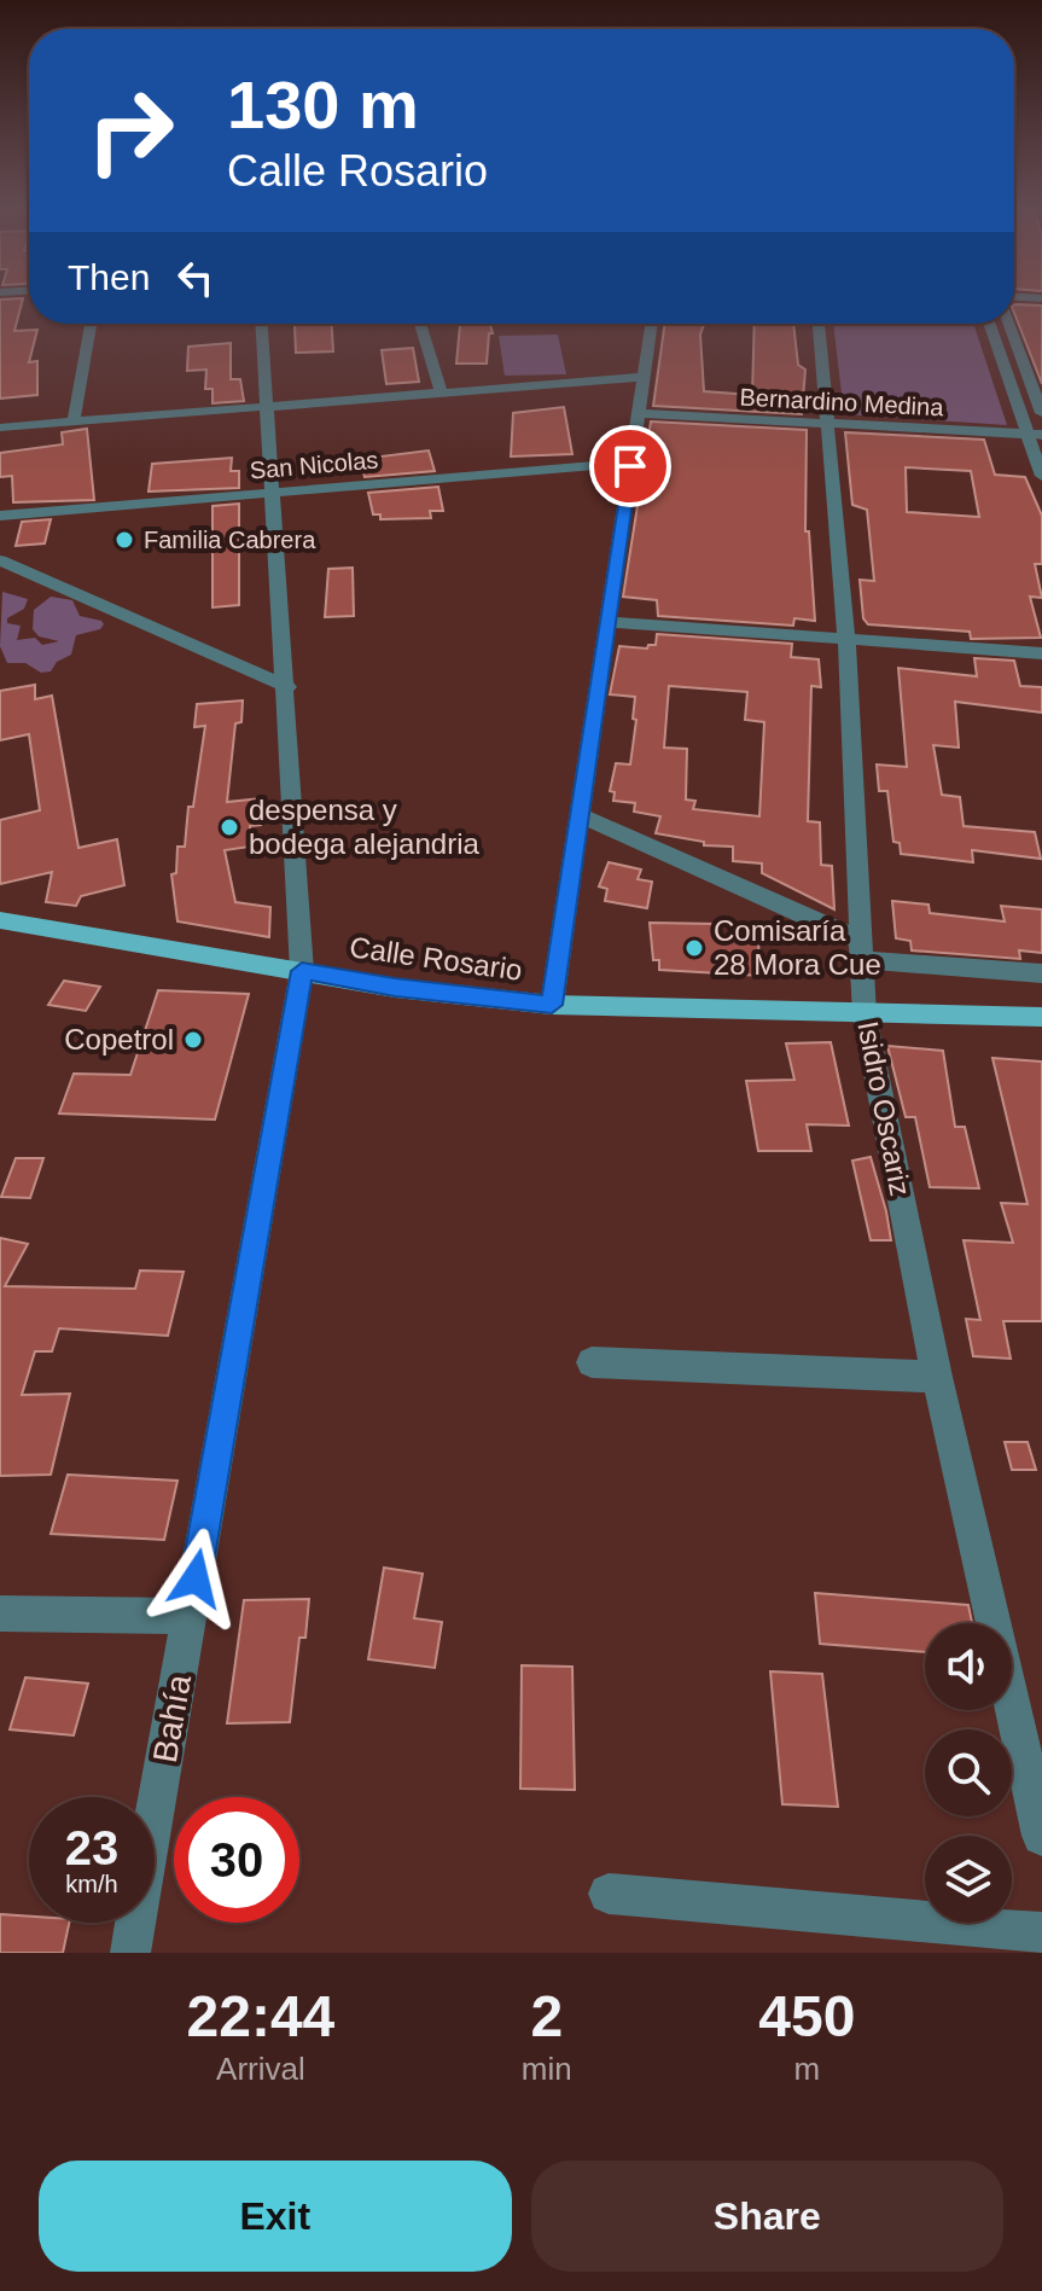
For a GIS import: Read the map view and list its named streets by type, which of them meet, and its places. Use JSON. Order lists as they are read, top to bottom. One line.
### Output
{"streets":{"main road":["Calle Rosario"],"street":["Bernardino Medina","San Nicolas","Isidro Oscariz","Bahía"]},"crossings":[["Bernardino Medina","Isidro Oscariz"],["San Nicolas","Bahía"],["Calle Rosario","Isidro Oscariz"],["Calle Rosario","Bahía"]],"places":["Familia Cabrera","despensa y bodega alejandria","Comisaría 28 Mora Cue","Copetrol"],"page":{"turn":["130 m","Calle Rosario"],"then":"Then","speed":"23 km/h","limit":"30","eta":["22:44","Arrival","2","min","450","m"],"buttons":["Exit","Share"]}}
